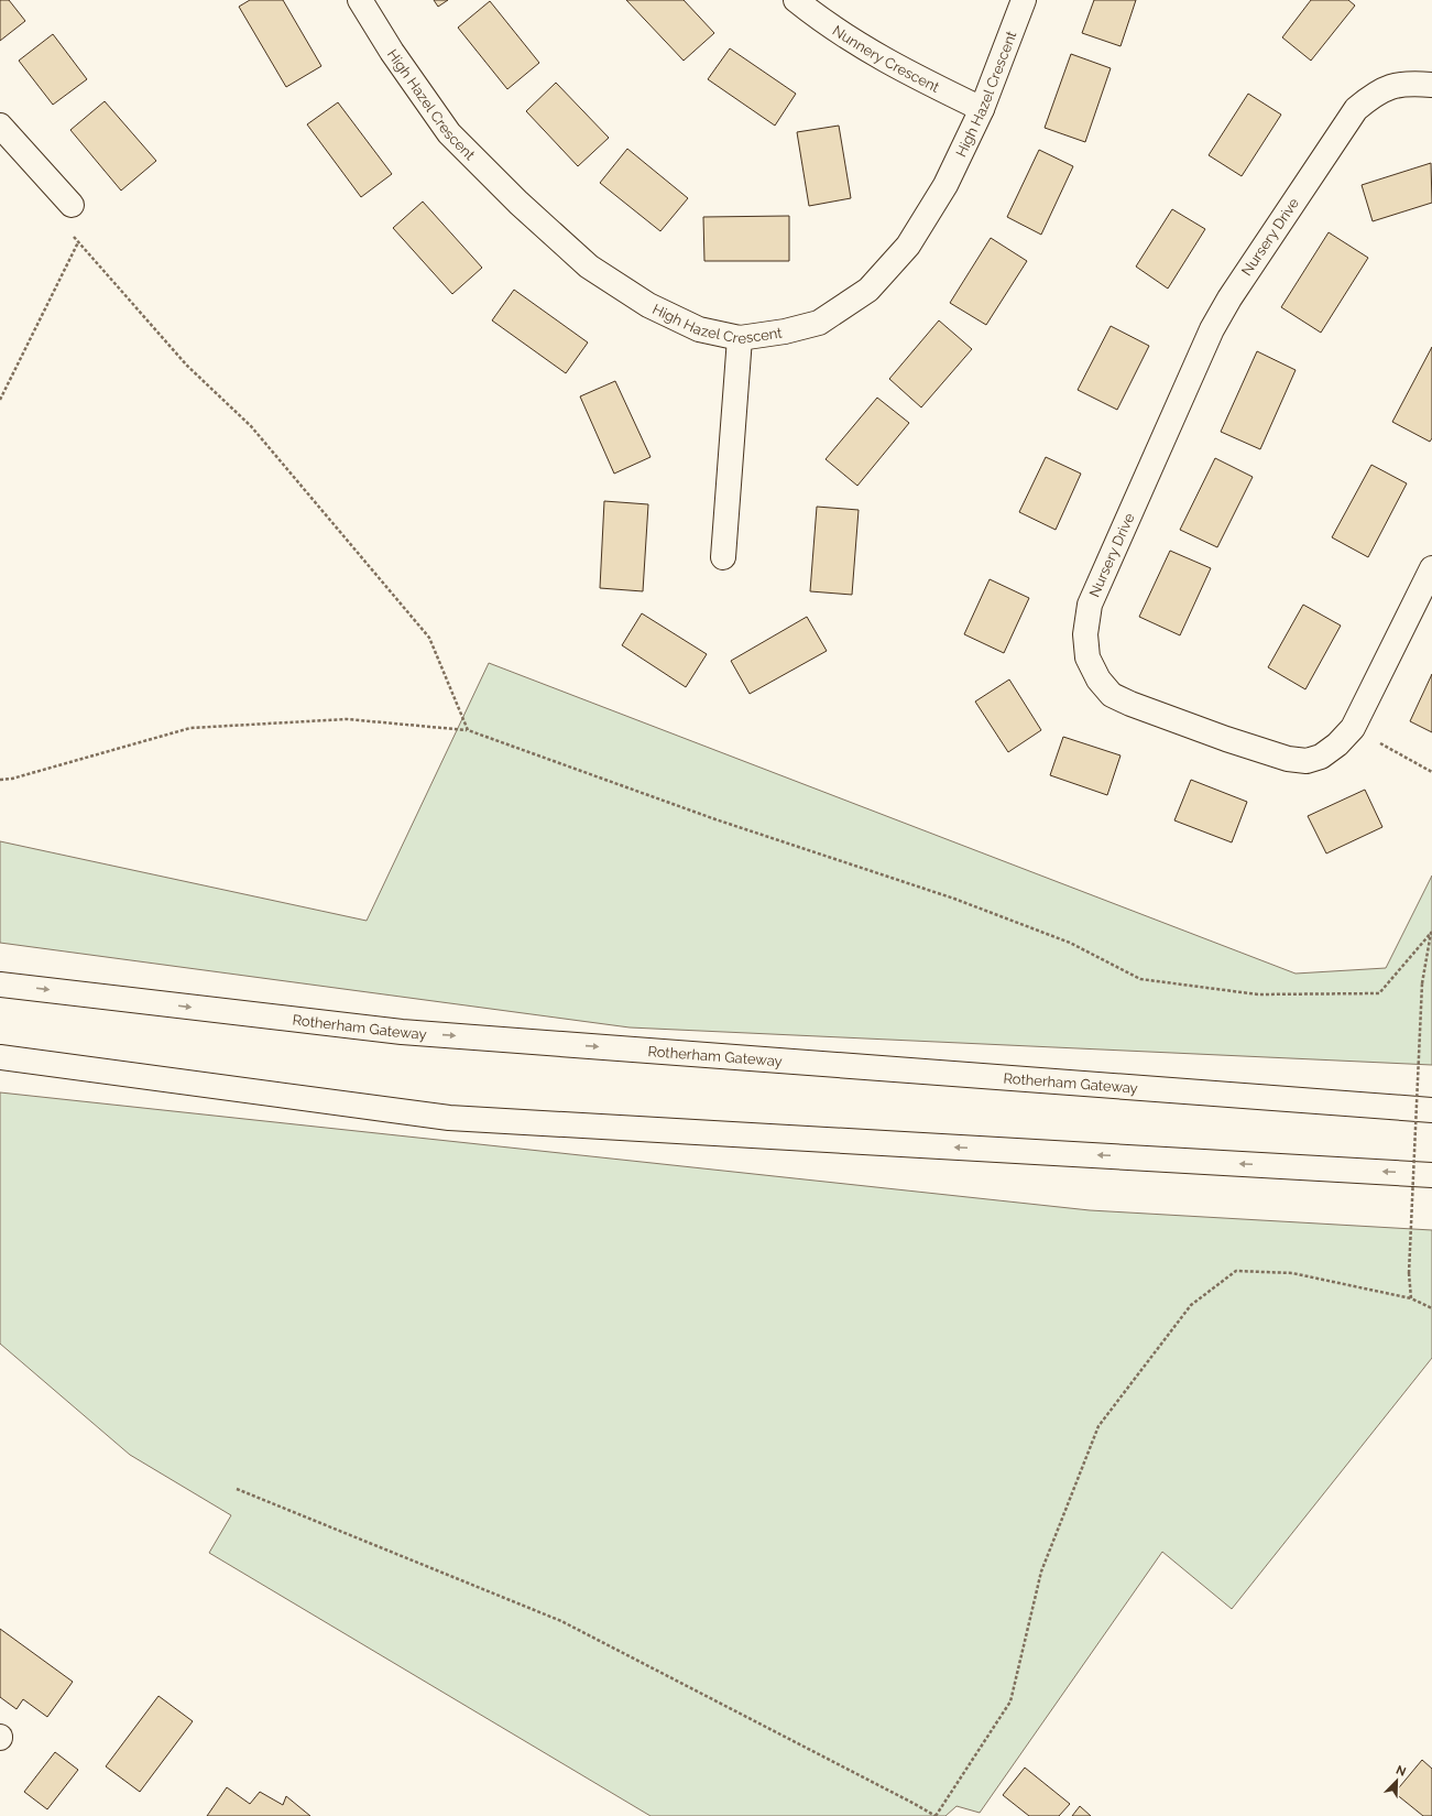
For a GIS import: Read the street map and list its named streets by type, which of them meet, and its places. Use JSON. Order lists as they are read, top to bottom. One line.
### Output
{"streets":{"main road":["Nunnery Crescent","High Hazel Crescent","Nursery Drive","Rotherham Gateway"]},"crossings":[["Nunnery Crescent","High Hazel Crescent"]],"north":"top right"}
